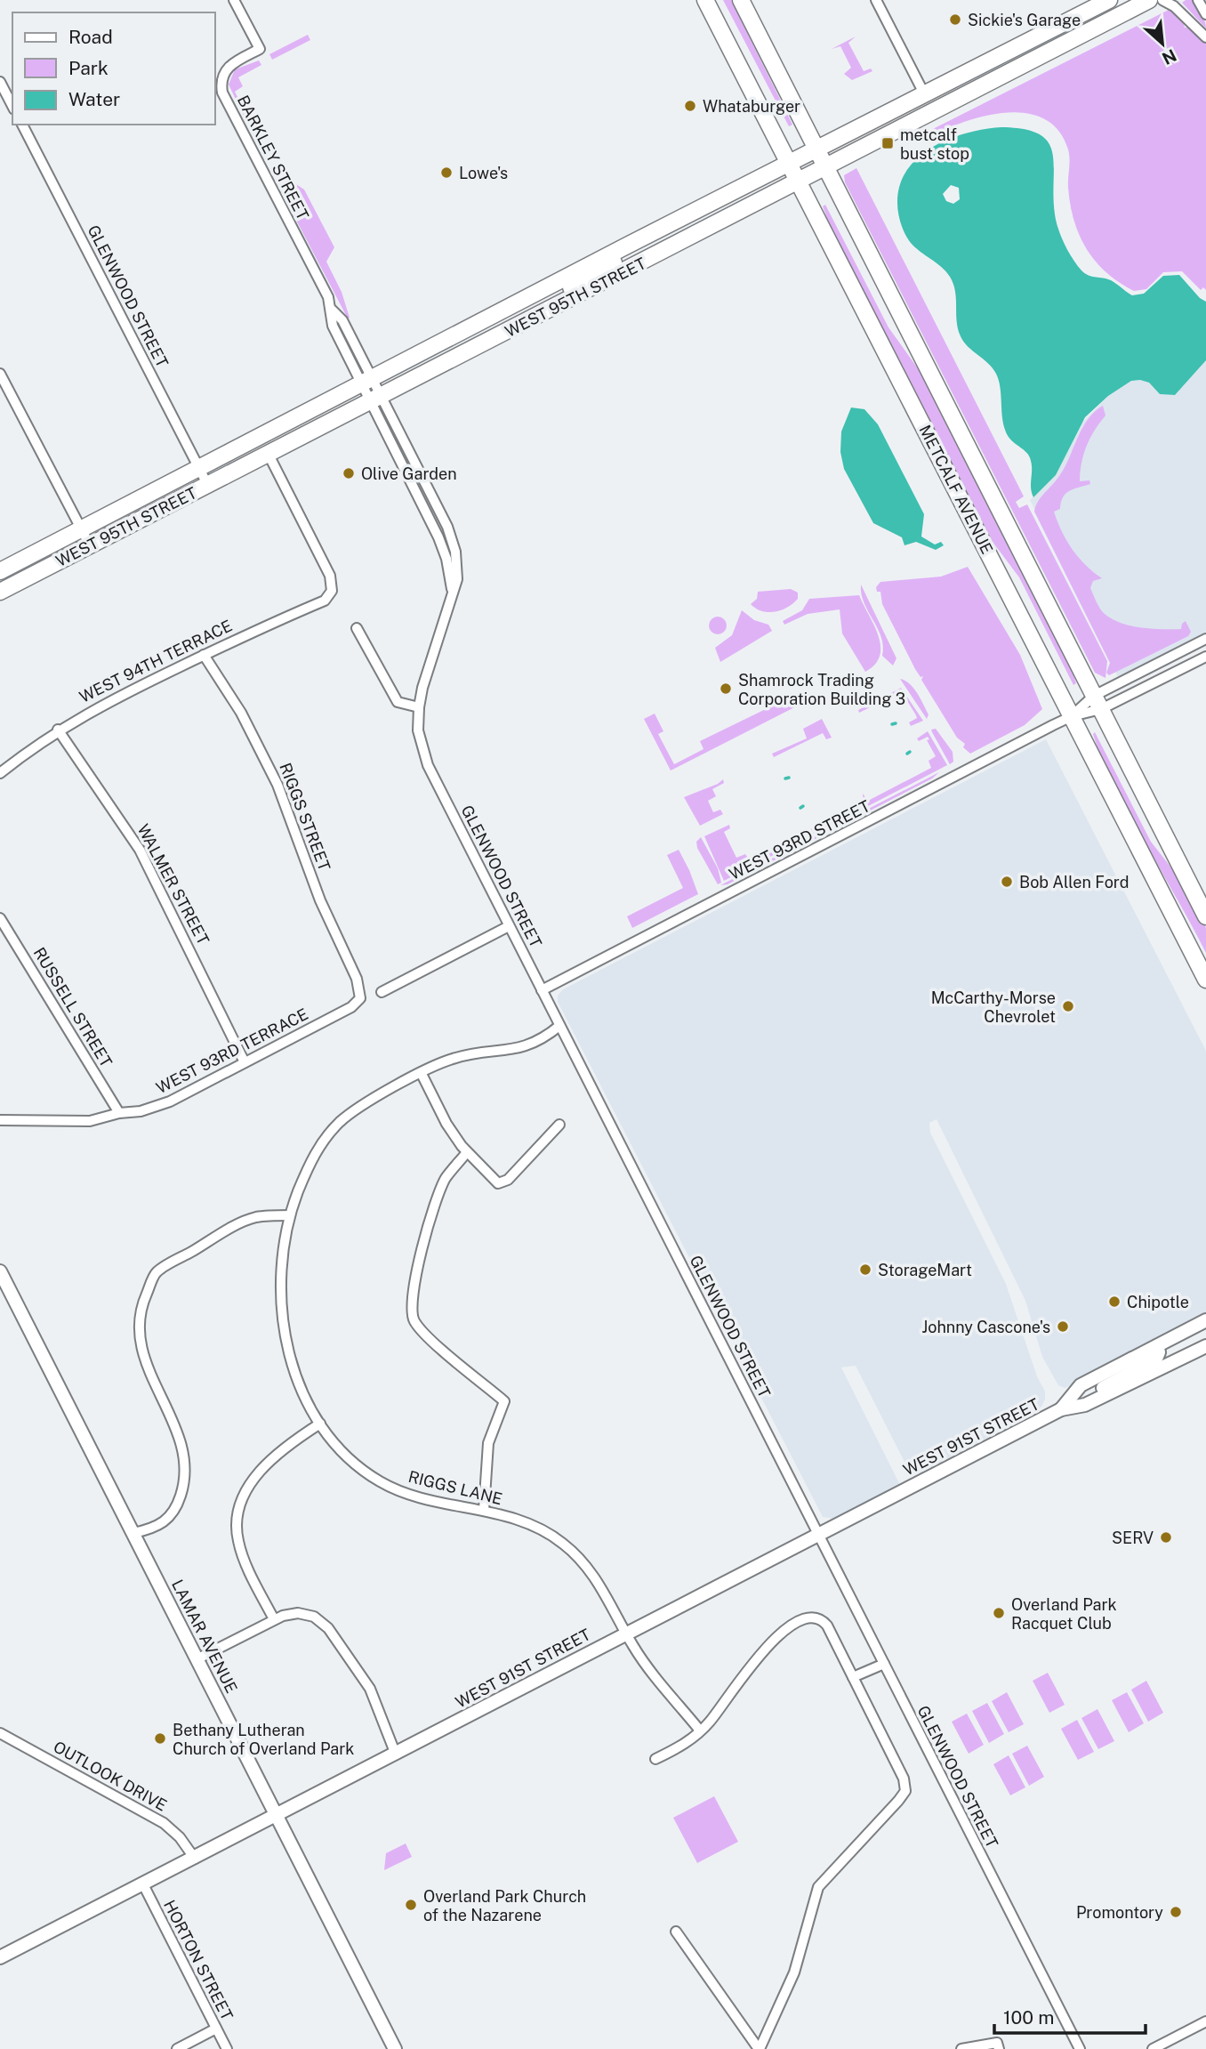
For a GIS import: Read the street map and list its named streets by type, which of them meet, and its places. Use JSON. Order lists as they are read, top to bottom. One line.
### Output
{"streets":{"main road":["WEST 95TH STREET","METCALF AVENUE"],"street":["BARKLEY STREET","GLENWOOD STREET","WEST 94TH TERRACE","RIGGS STREET","WEST 93RD STREET","WALMER STREET","RUSSELL STREET","WEST 93RD TERRACE","WEST 91ST STREET","RIGGS LANE","LAMAR AVENUE","OUTLOOK DRIVE","HORTON STREET"]},"crossings":[["BARKLEY STREET","GLENWOOD STREET"],["BARKLEY STREET","WEST 95TH STREET"],["GLENWOOD STREET","WEST 95TH STREET"],["GLENWOOD STREET","WEST 93RD STREET"],["GLENWOOD STREET","WEST 91ST STREET"],["GLENWOOD STREET","RIGGS LANE"],["WEST 95TH STREET","METCALF AVENUE"],["WEST 95TH STREET","WEST 94TH TERRACE"],["METCALF AVENUE","WEST 93RD STREET"],["WEST 94TH TERRACE","RIGGS STREET"],["WEST 94TH TERRACE","WALMER STREET"],["RIGGS STREET","WEST 93RD TERRACE"],["WALMER STREET","WEST 93RD TERRACE"],["RUSSELL STREET","WEST 93RD TERRACE"],["WEST 91ST STREET","RIGGS LANE"],["WEST 91ST STREET","LAMAR AVENUE"],["WEST 91ST STREET","OUTLOOK DRIVE"],["WEST 91ST STREET","HORTON STREET"]],"places":{"other":["Sickie's Garage","Whataburger","Lowe's","Olive Garden","Shamrock Trading Corporation Building 3","Bob Allen Ford","McCarthy-Morse Chevrolet","StorageMart","Chipotle","Johnny Cascone's","SERV","Overland Park Racquet Club","Bethany Lutheran Church of Overland Park","Overland Park Church of the Nazarene","Promontory"],"transit":["metcalf bust stop"]},"legend":["Road","Park","Water"],"scale_bar":"100 m","north":"bottom right"}
